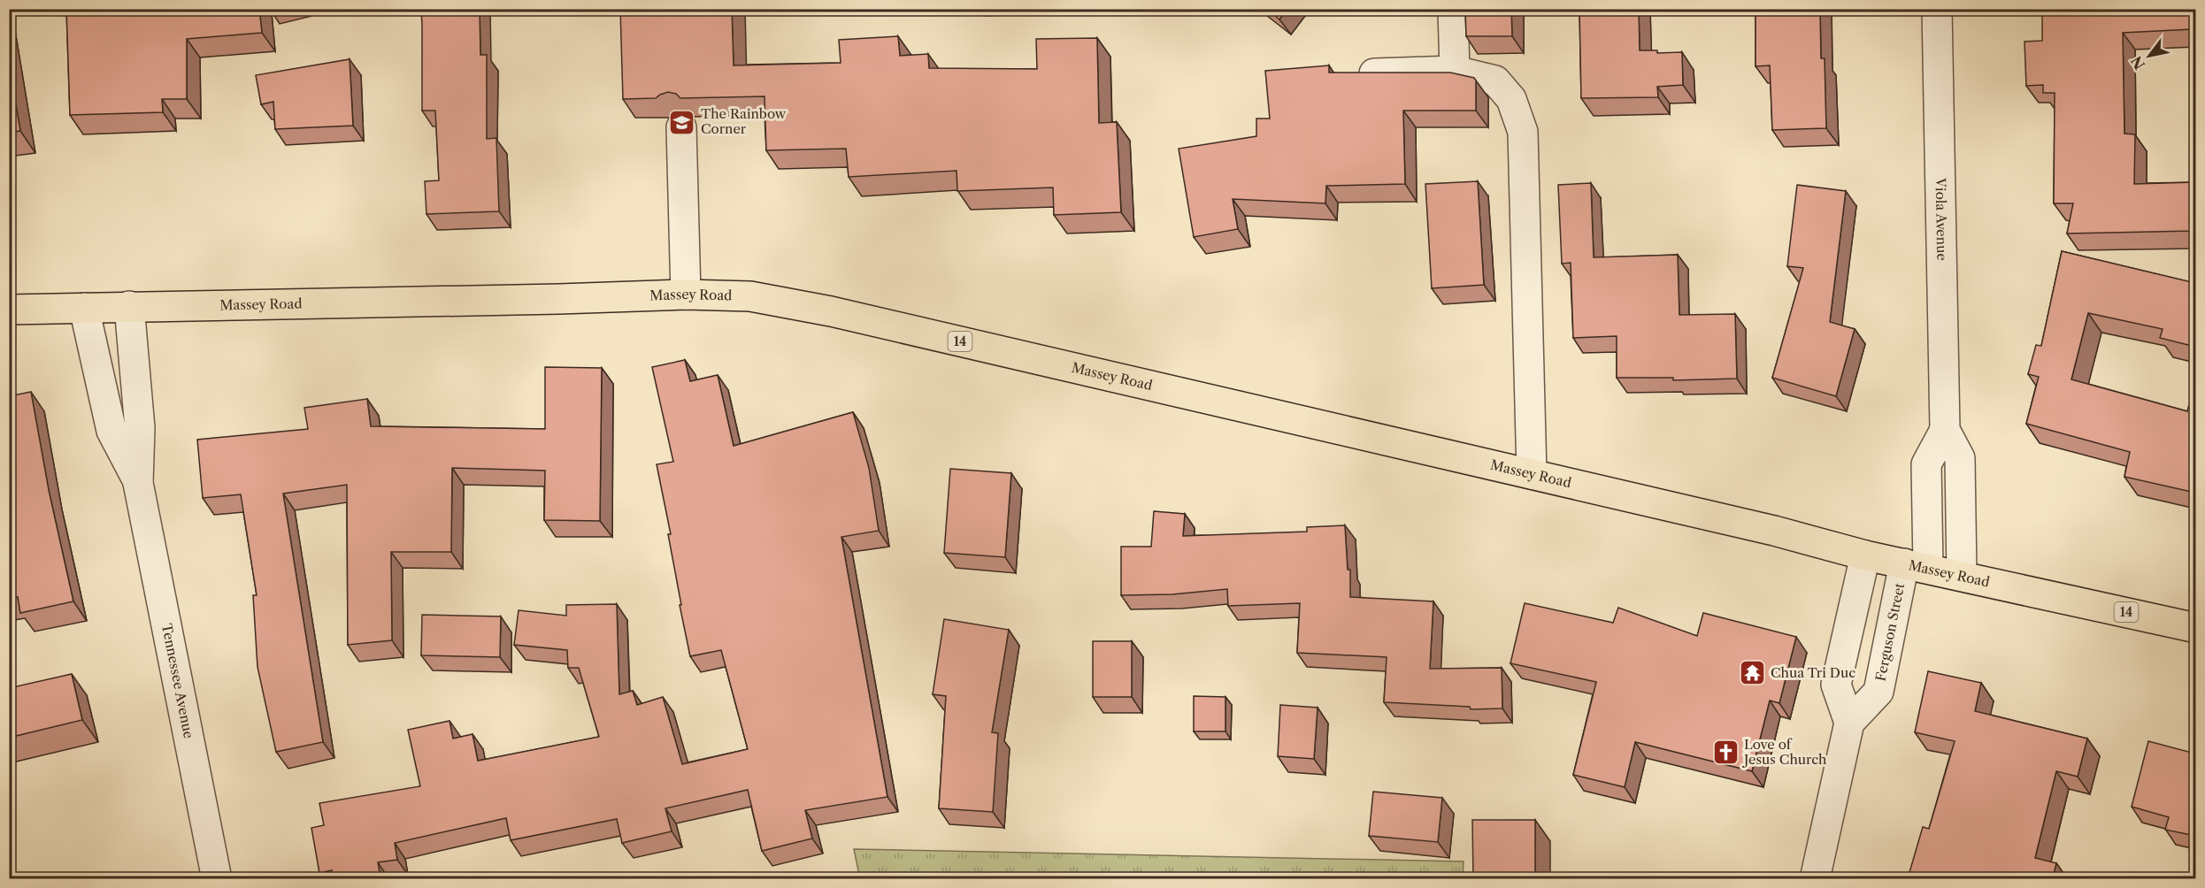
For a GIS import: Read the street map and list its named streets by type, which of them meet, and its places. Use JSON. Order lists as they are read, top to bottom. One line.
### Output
{"streets":{"main road":["Massey Road","14"],"street":["Viola Avenue","Ferguson Street","Tennessee Avenue"]},"crossings":[["Viola Avenue","Massey Road"],["Viola Avenue","Ferguson Street"],["Massey Road","Ferguson Street"],["Massey Road","Tennessee Avenue"]],"places":{"school or university":["The Rainbow Corner"],"temple":["Chua Tri Duc"],"church":["Love of Jesus Church"]},"north":"bottom left"}
